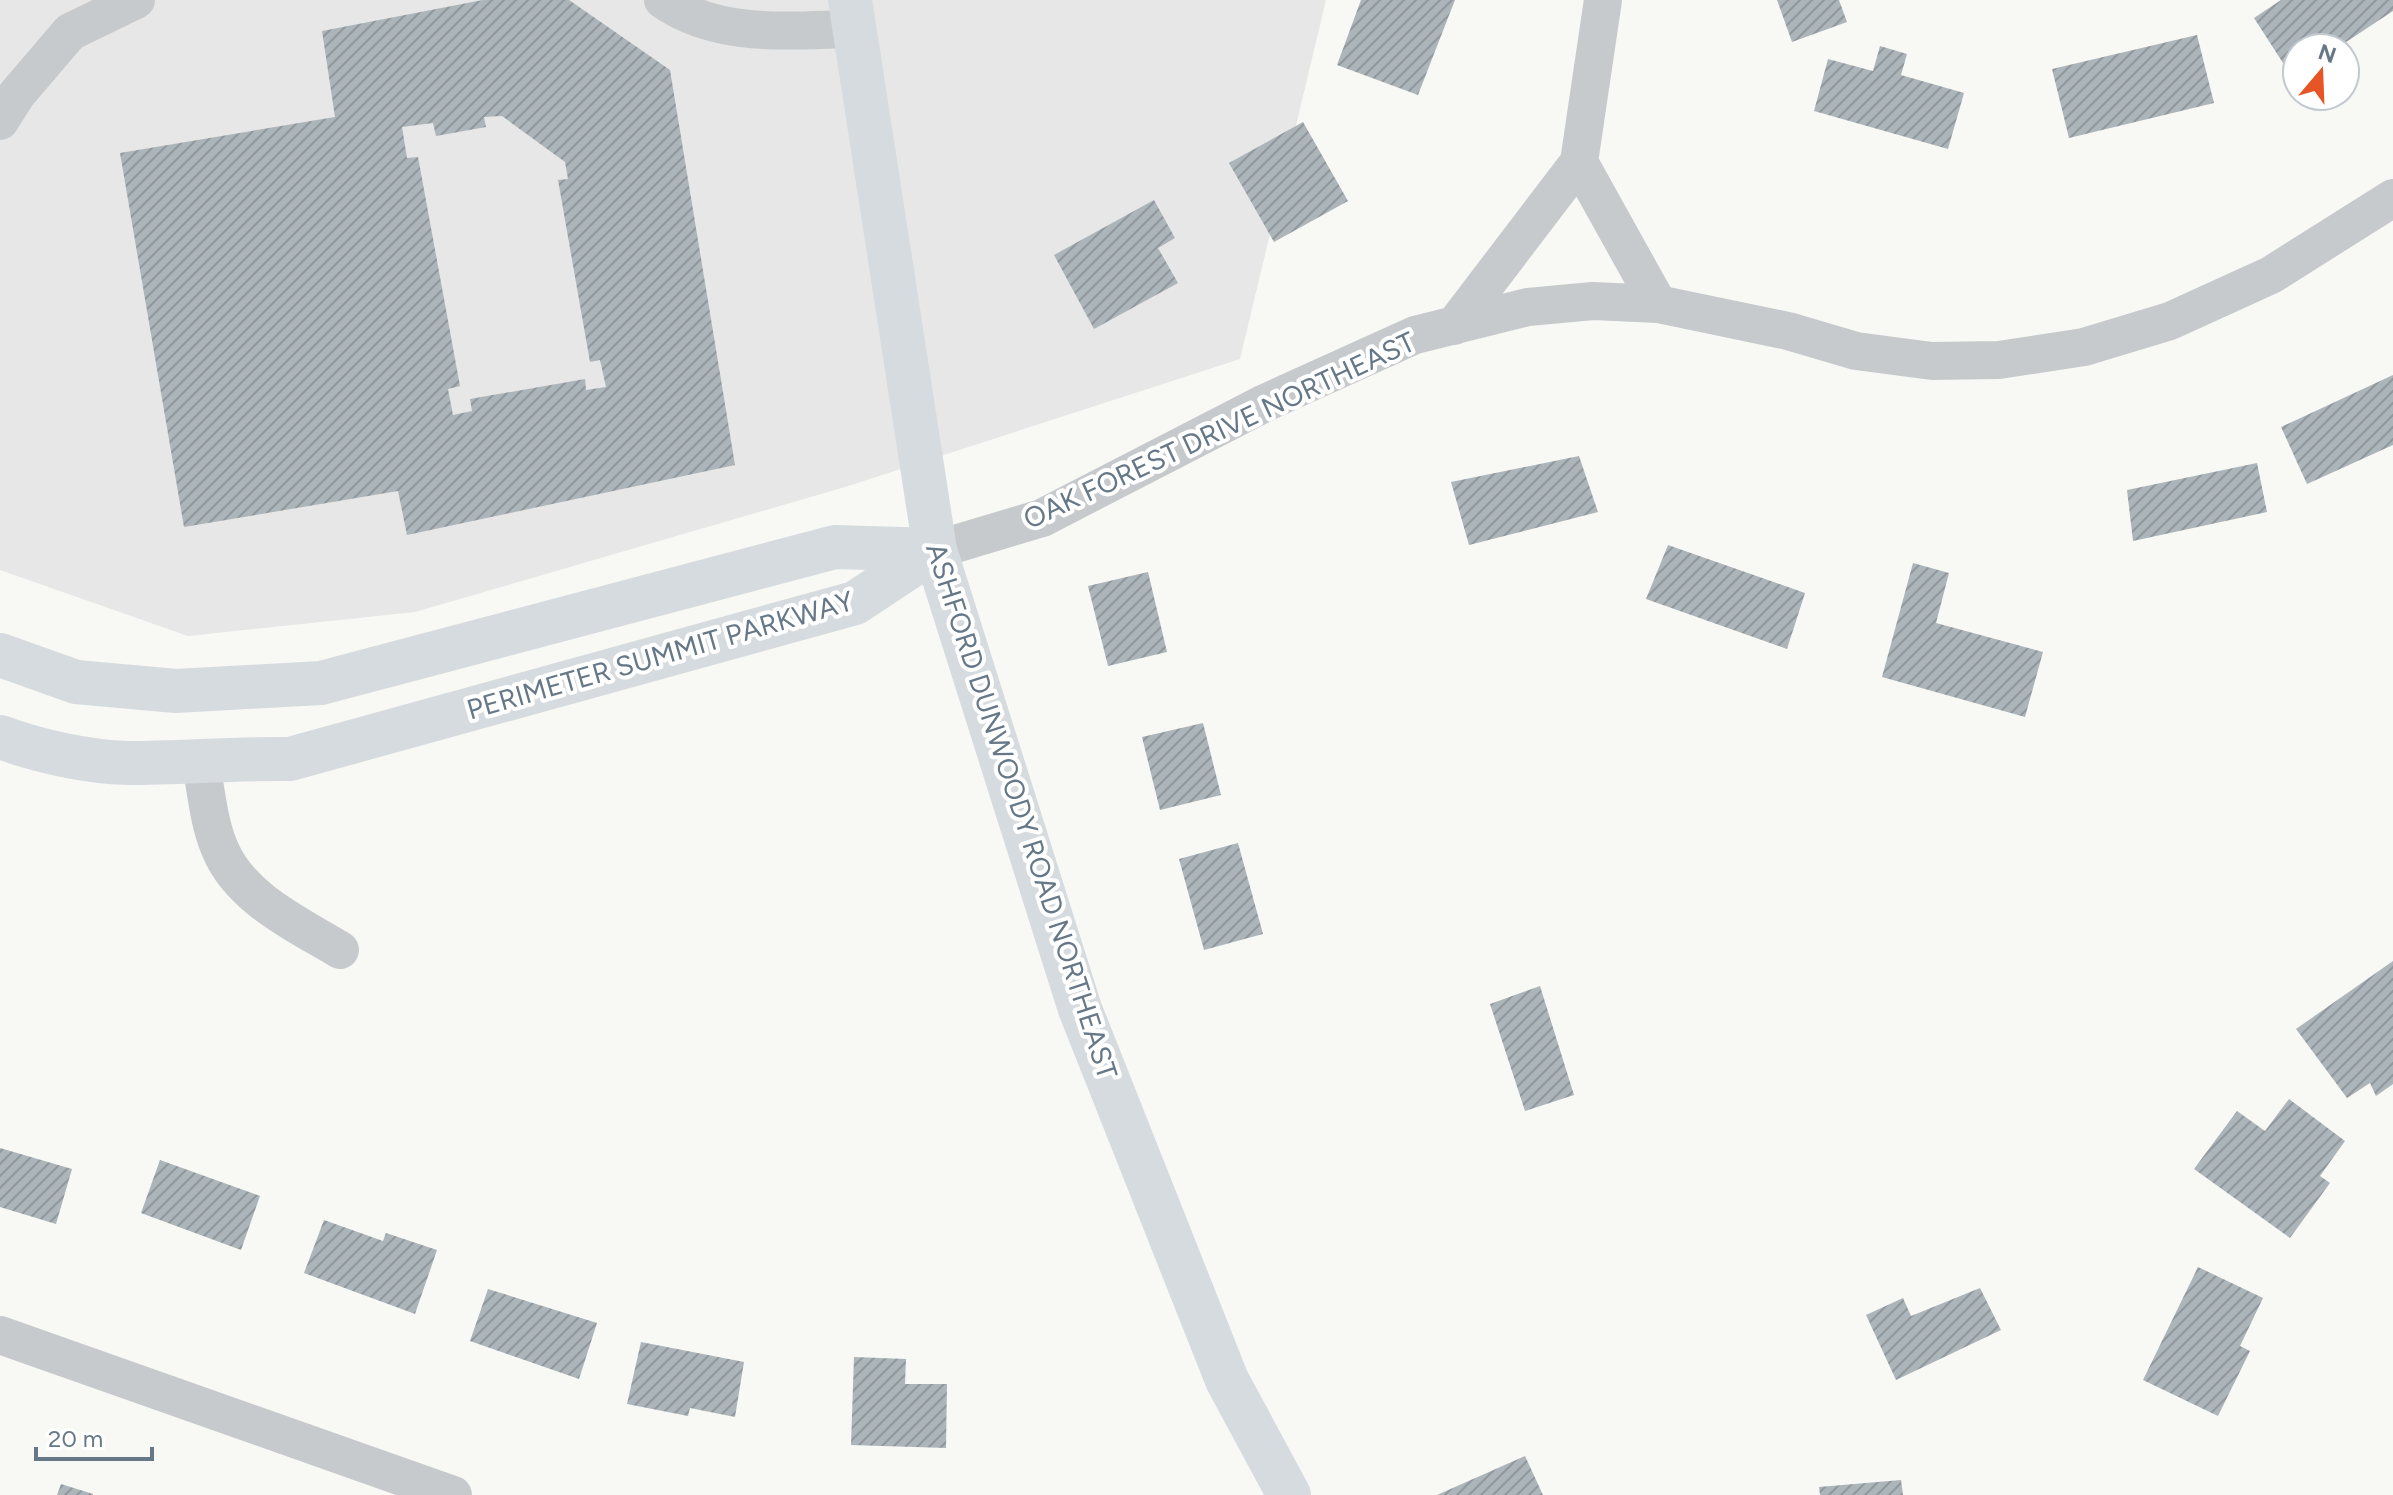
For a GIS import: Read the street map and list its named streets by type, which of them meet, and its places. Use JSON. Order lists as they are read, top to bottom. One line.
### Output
{"streets":{"main road":["PERIMETER SUMMIT PARKWAY","ASHFORD DUNWOODY ROAD NORTHEAST"],"street":["OAK FOREST DRIVE NORTHEAST"]},"crossings":[["OAK FOREST DRIVE NORTHEAST","PERIMETER SUMMIT PARKWAY"],["OAK FOREST DRIVE NORTHEAST","ASHFORD DUNWOODY ROAD NORTHEAST"],["PERIMETER SUMMIT PARKWAY","ASHFORD DUNWOODY ROAD NORTHEAST"]],"scale_bar":"20 m","north":"top"}
